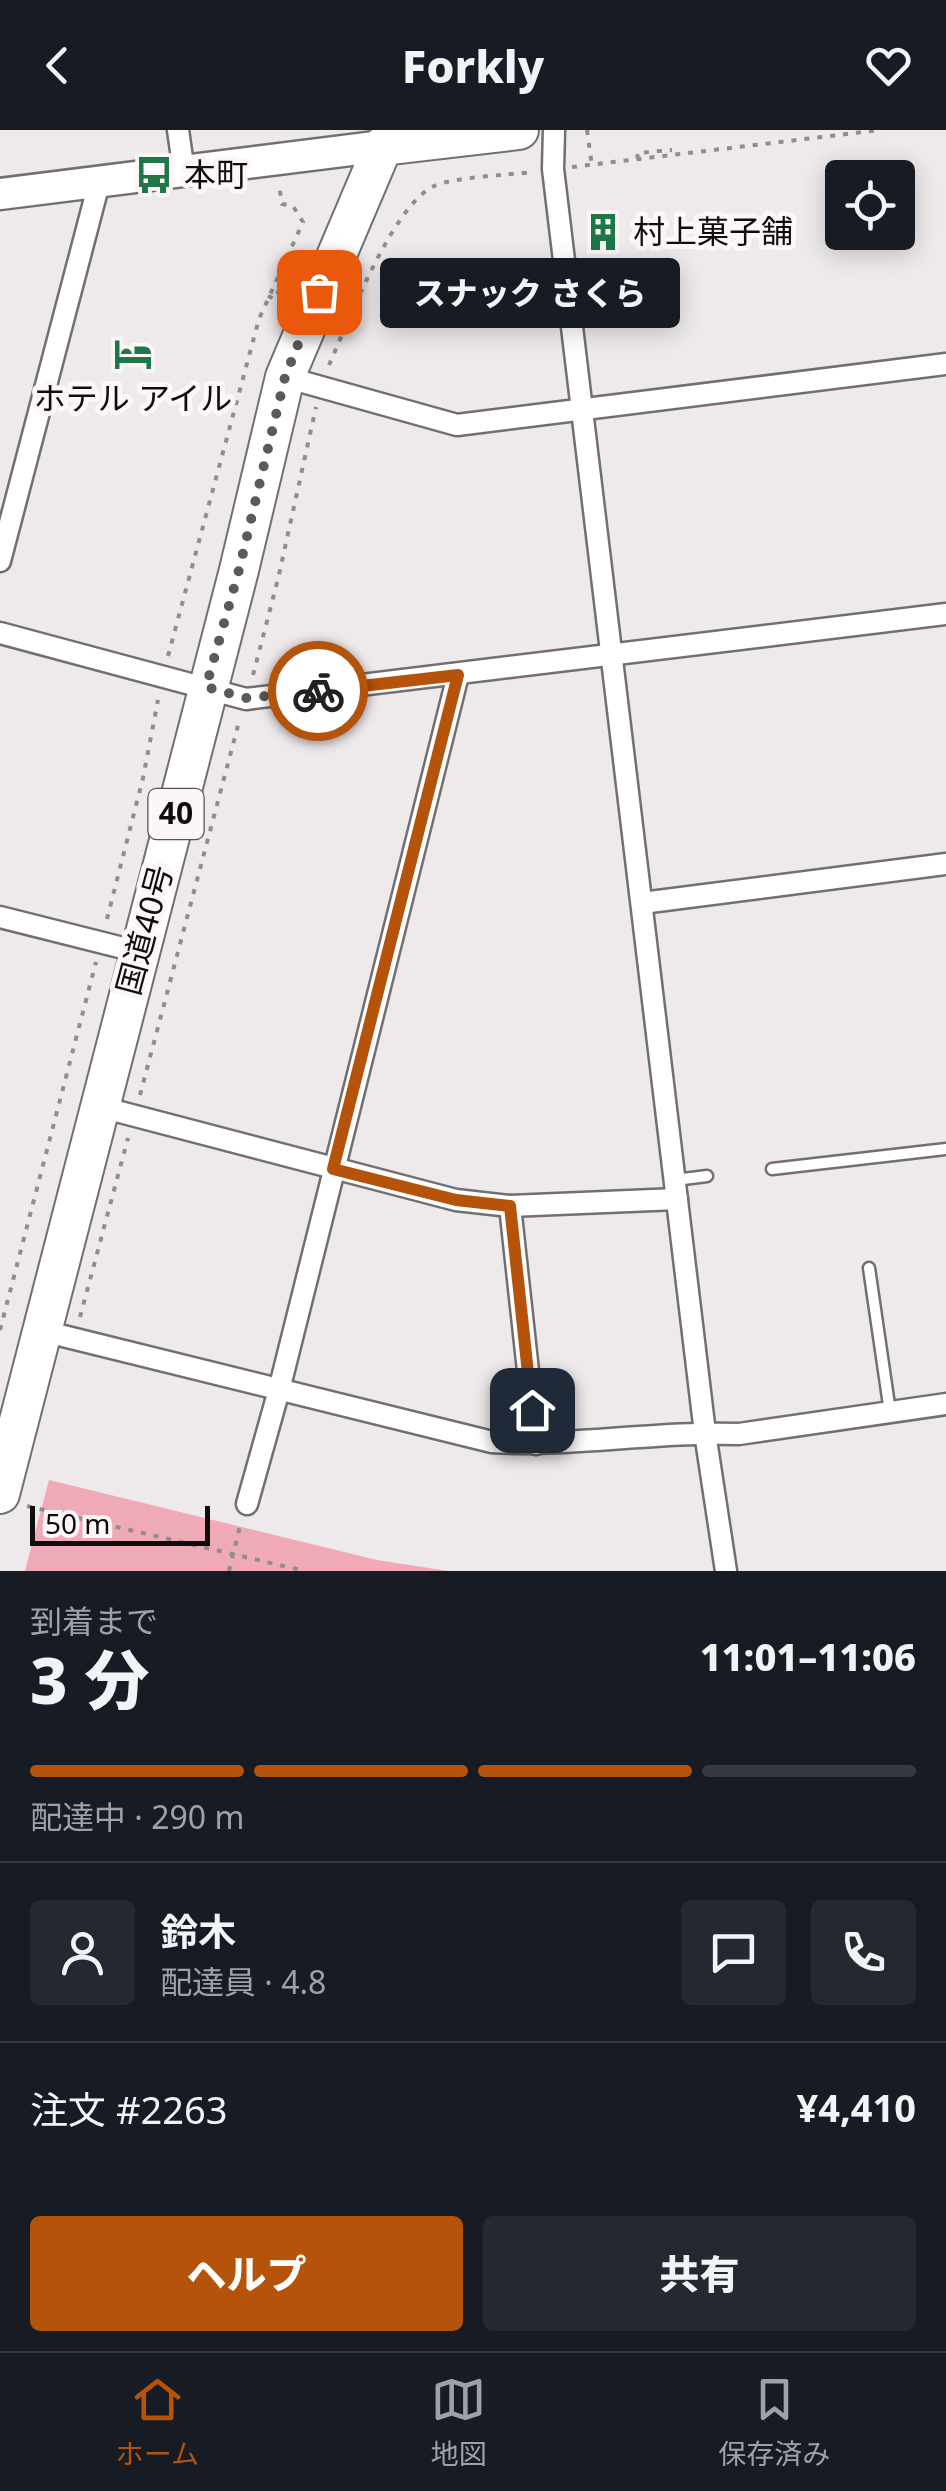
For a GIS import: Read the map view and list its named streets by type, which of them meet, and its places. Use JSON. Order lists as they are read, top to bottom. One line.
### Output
{"streets":{"highway":["40","国道40号"]},"places":{"bus stop":["本町"],"building":["村上菓子舗"],"other":["スナック さくら"],"hotel":["ホテル アイル"]},"scale_bar":"50 m","page":{"header":"Forkly","bubble":"スナック さくら","scale":"50 m","heading":["3 分","到着まで","11:01–11:06"],"panel":["鈴木","配達員 · 4.8","注文 #2263","¥4,410"],"bar":"配達中 · 290 m","buttons":["ヘルプ","共有"],"tabs":["ホーム","地図","保存済み"]}}
